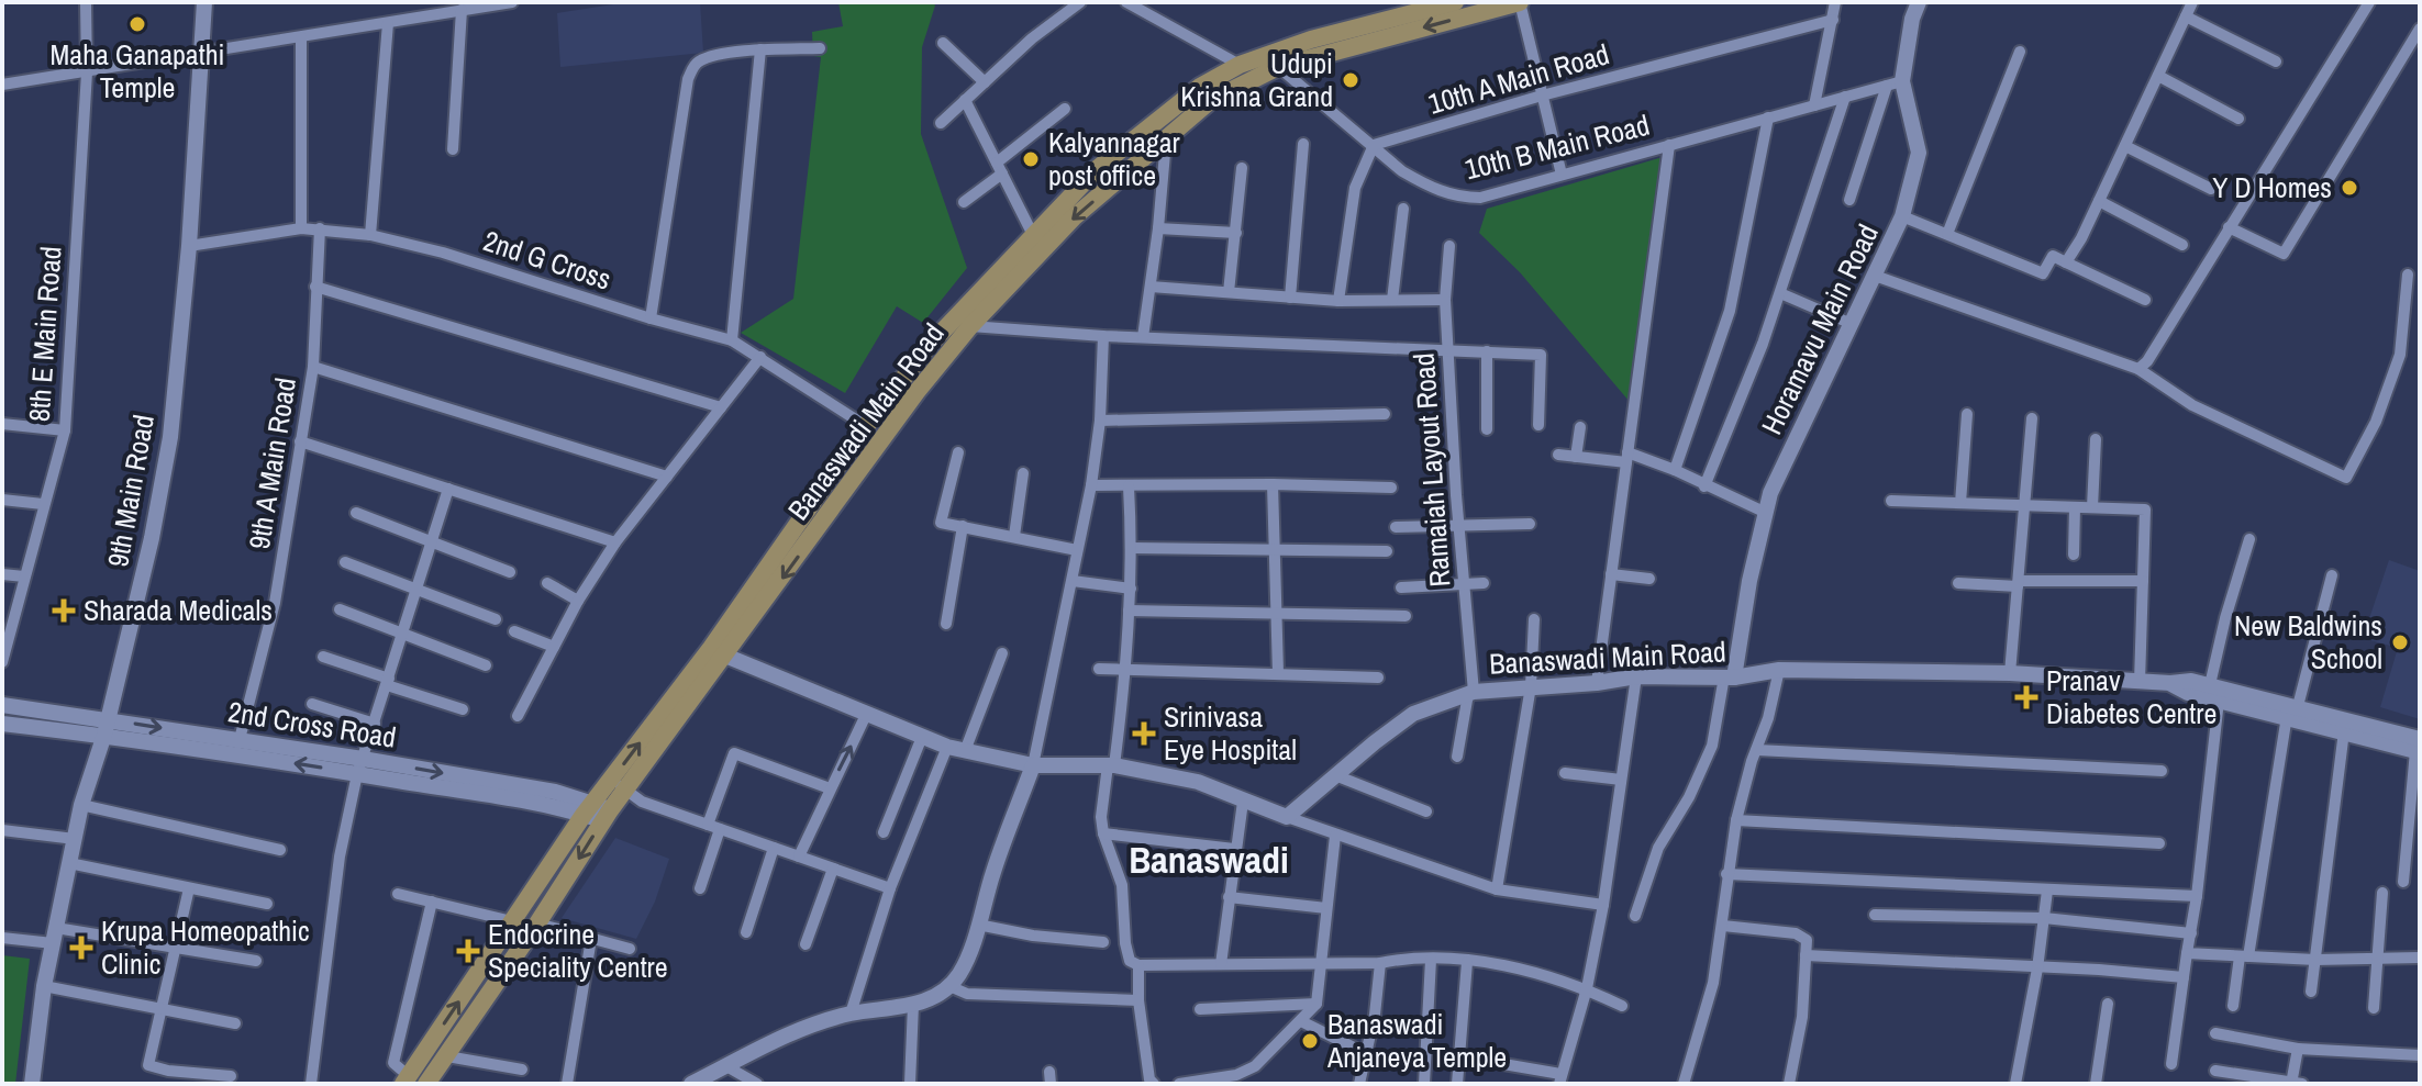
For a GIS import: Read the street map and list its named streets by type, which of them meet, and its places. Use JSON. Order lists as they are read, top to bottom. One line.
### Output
{"streets":{"main road":["Banaswadi Main Road"],"street":["10th A Main Road","10th B Main Road","2nd G Cross","Horamavu Main Road","8th E Main Road","9th A Main Road","Ramaiah Layout Road","9th Main Road","2nd Cross Road"]},"crossings":[["10th A Main Road","10th B Main Road"],["10th B Main Road","Horamavu Main Road"],["10th B Main Road","Banaswadi Main Road"],["2nd G Cross","Banaswadi Main Road"],["2nd G Cross","9th A Main Road"],["2nd G Cross","9th Main Road"],["Horamavu Main Road","Banaswadi Main Road"],["Banaswadi Main Road","Ramaiah Layout Road"],["Banaswadi Main Road","2nd Cross Road"],["9th A Main Road","2nd Cross Road"],["9th Main Road","2nd Cross Road"]],"districts":["Banaswadi"],"places":{"other":["Maha Ganapathi Temple","Udupi Krishna Grand","Kalyannagar post office","Y D Homes","New Baldwins School","Banaswadi Anjaneya Temple"],"health":["Sharada Medicals","Pranav Diabetes Centre","Srinivasa Eye Hospital","Krupa Homeopathic Clinic","Endocrine Speciality Centre"]}}
